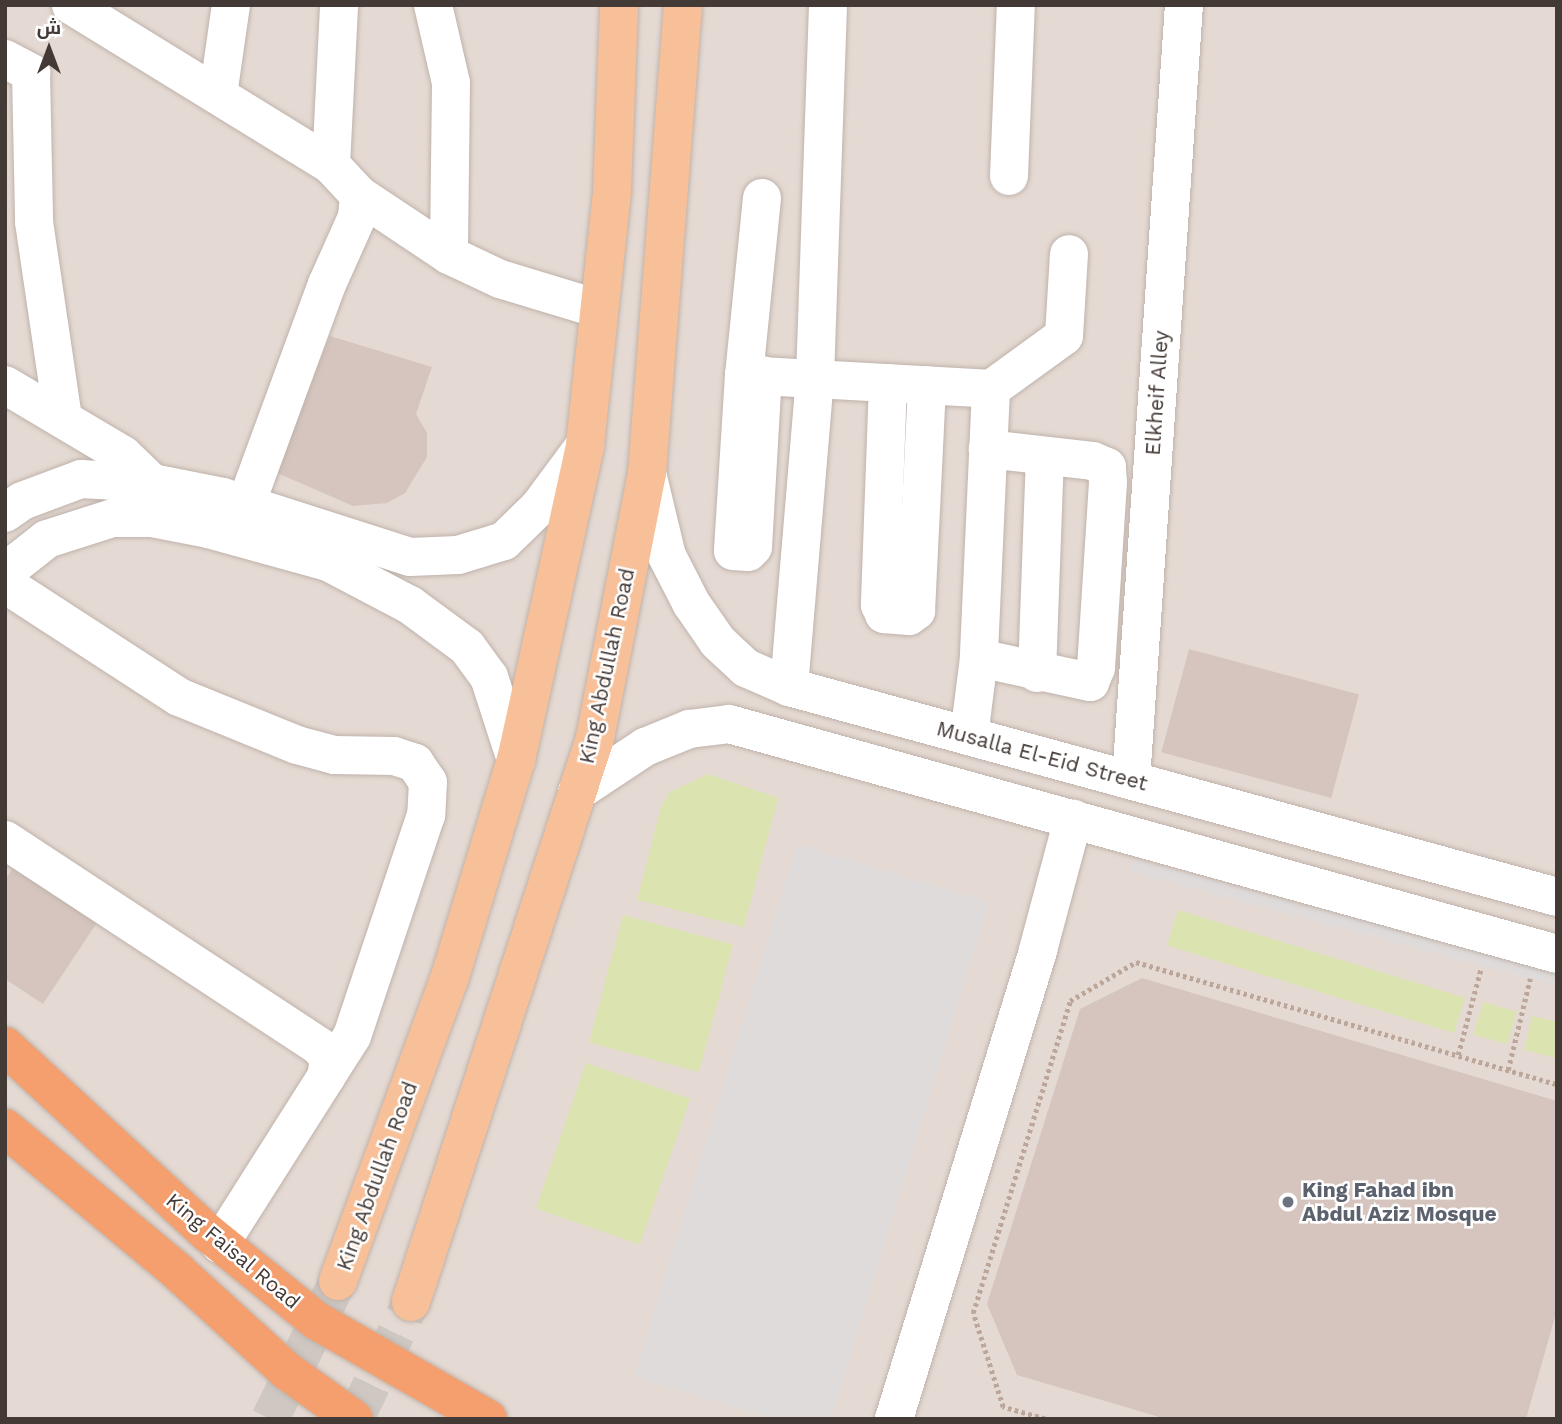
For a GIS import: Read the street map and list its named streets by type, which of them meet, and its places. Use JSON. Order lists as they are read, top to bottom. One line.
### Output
{"streets":{"highway":["King Faisal Road"],"main road":["King Abdullah Road"],"street":["Elkheif Alley","Musalla El-Eid Street"]},"crossings":[["Elkheif Alley","Musalla El-Eid Street"],["King Abdullah Road","Musalla El-Eid Street"]],"places":["King Fahad ibn Abdul Aziz Mosque"],"north":"top"}
